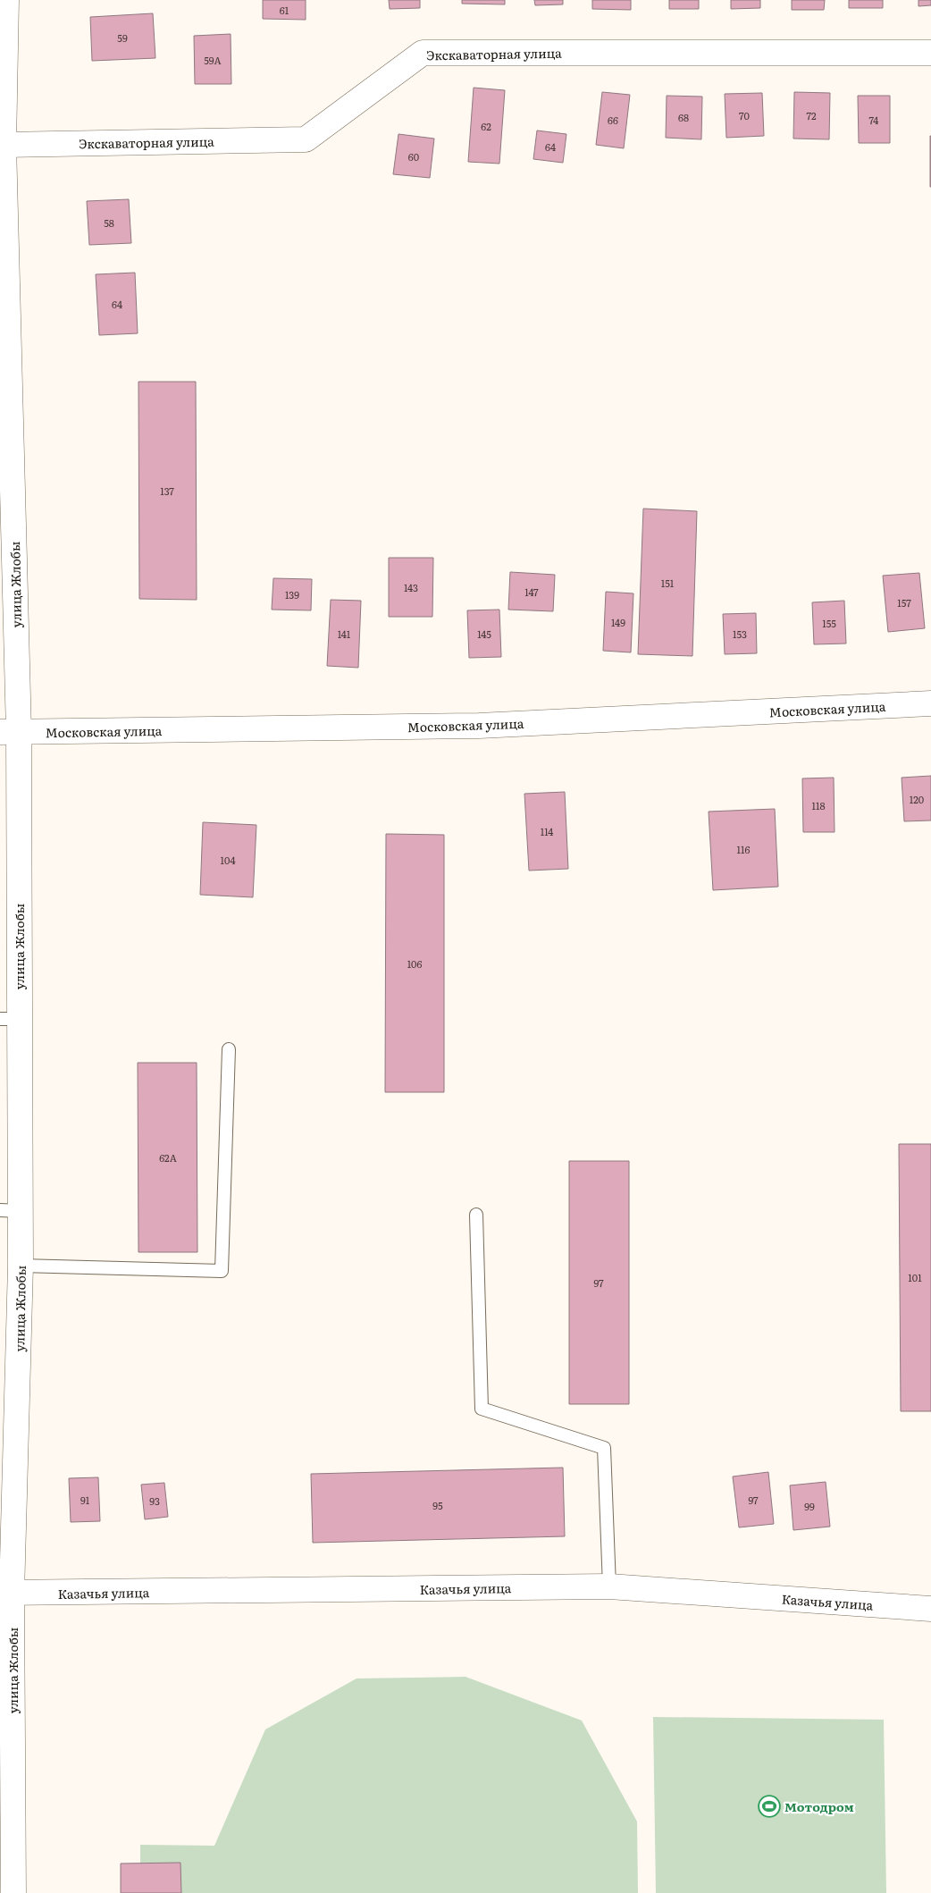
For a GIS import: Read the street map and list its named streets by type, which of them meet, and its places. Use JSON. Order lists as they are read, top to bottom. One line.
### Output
{"streets":{"street":["Экскаваторная улица","улица Жлобы","Московская улица","Казачья улица"]},"crossings":[["Экскаваторная улица","улица Жлобы"],["улица Жлобы","Московская улица"],["улица Жлобы","Казачья улица"]],"places":{"sports":["Мотодром"]},"house_numbers":["61","59","59А","70","72","68","66","74","62","64","60","58","64","137","151","143","147","139","157","149","155","141","145","153","120","118","114","116","104","106","62А","101","97","91","97","93","95","99"]}
